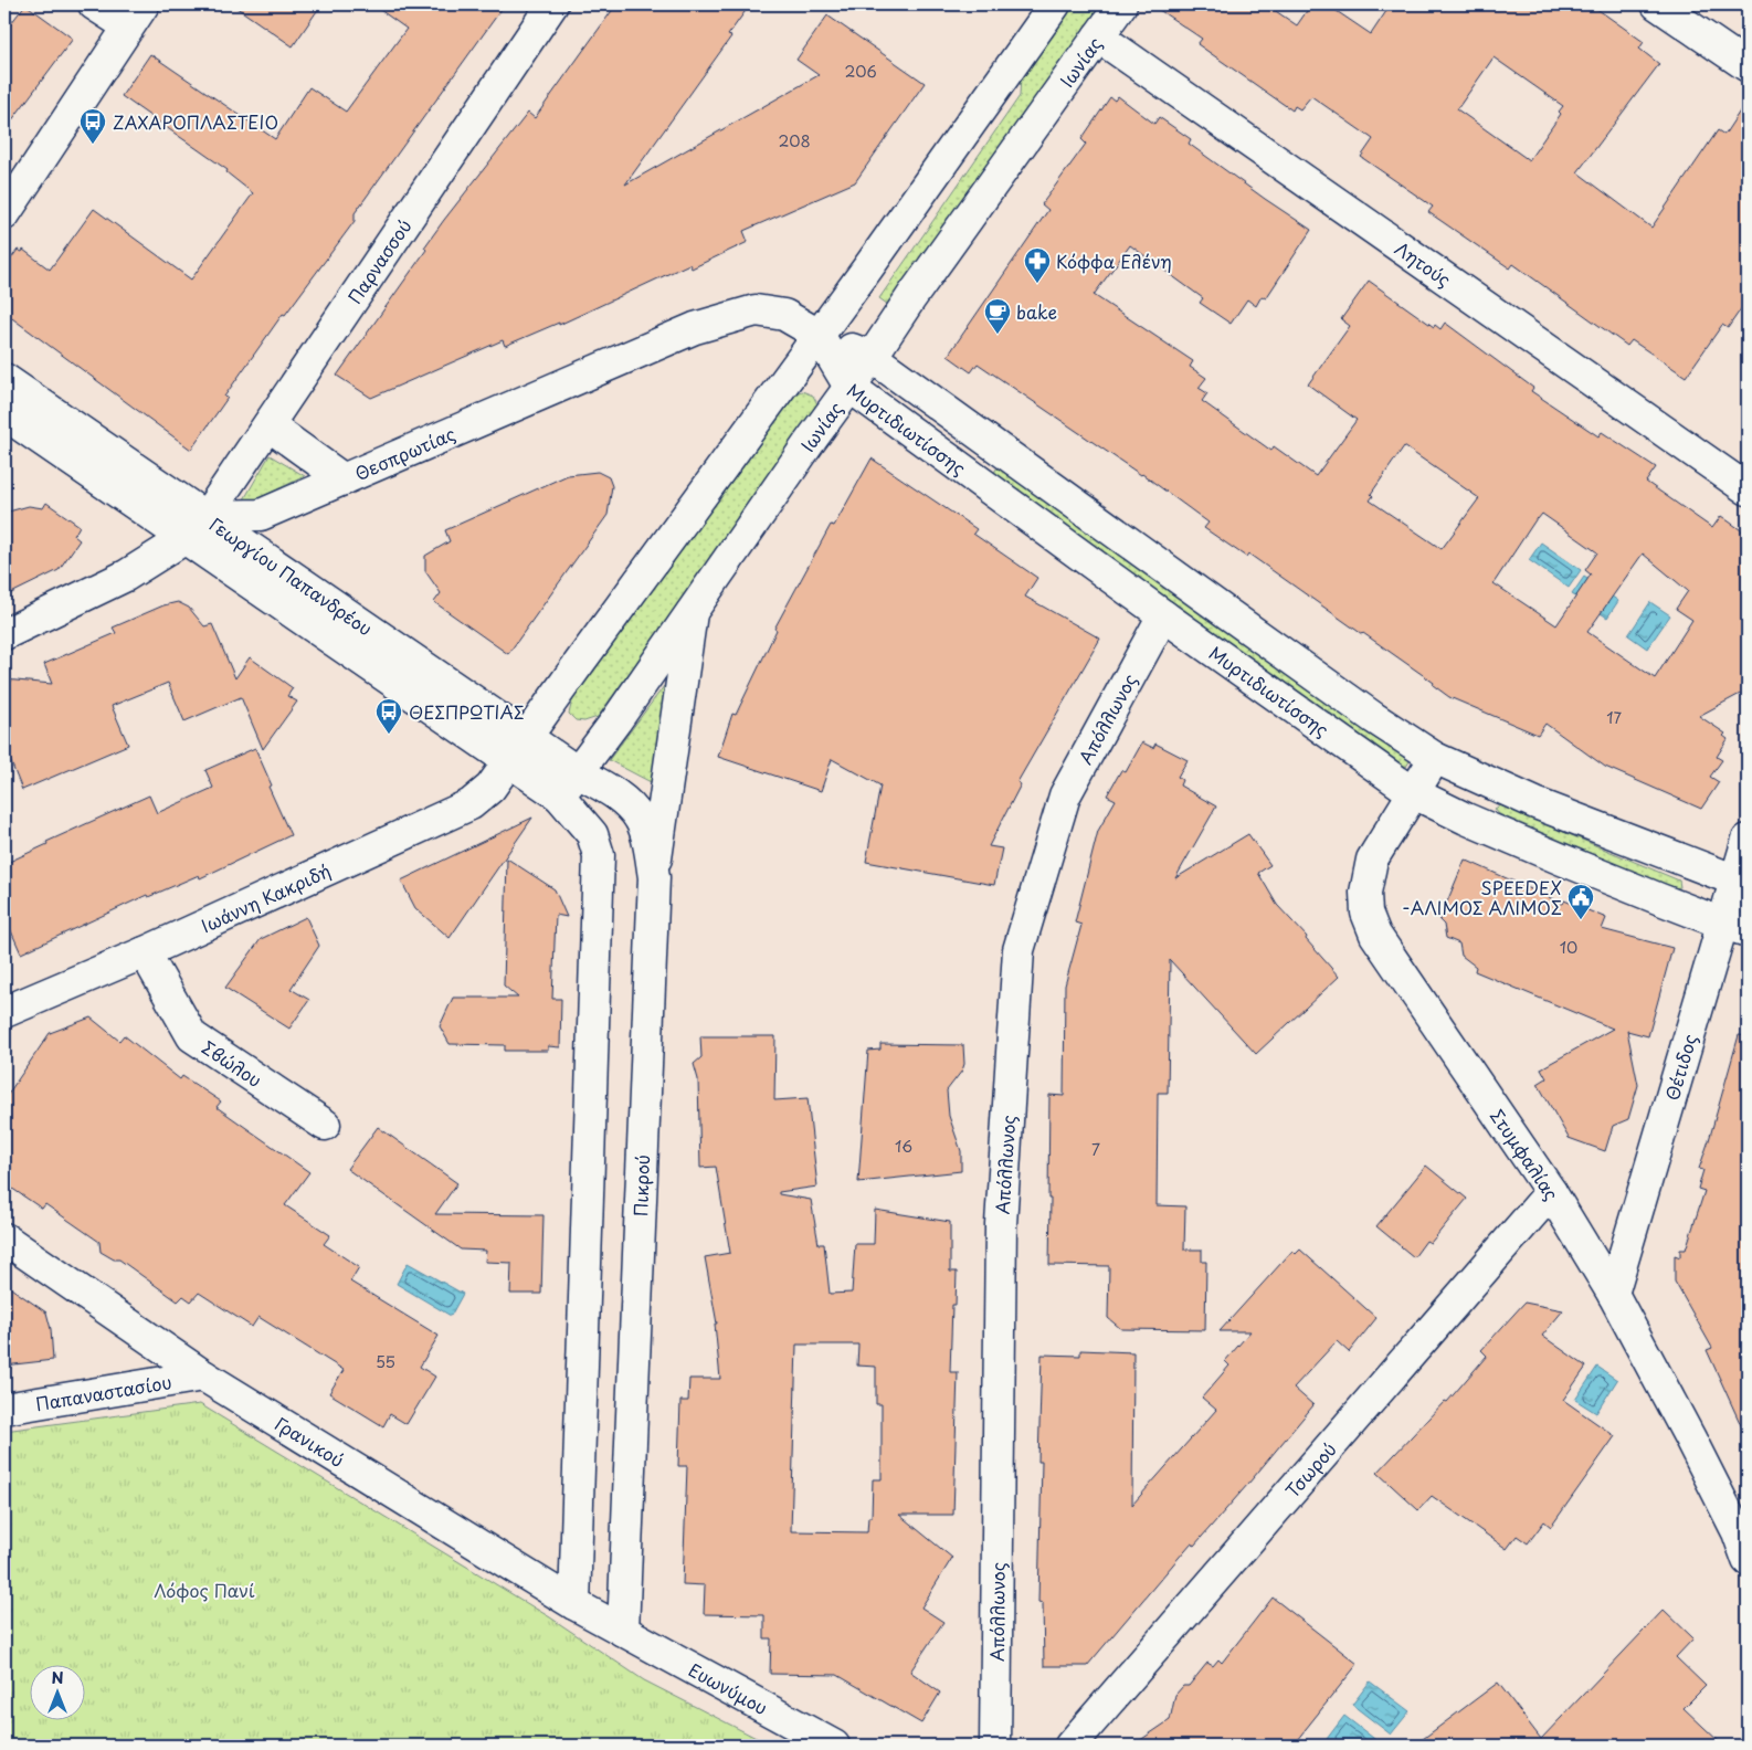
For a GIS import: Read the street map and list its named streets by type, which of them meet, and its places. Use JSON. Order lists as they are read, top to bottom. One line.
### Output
{"streets":{"street":["Ιωνίας","Παρνασσού","Λητούς","Μυρτιδιωτίσσης","Θεσπρωτίας","Γεωργίου Παπανδρέου","Απόλλωνος","Ιωάννη Κακριδή","Σβώλου","Θέτιδος","Στυμφαλίας","Πικρού","Παπαναστασίου","Γρανικού","Τσωρού","Ευωνύμου"]},"crossings":[["Ιωνίας","Λητούς"],["Ιωνίας","Μυρτιδιωτίσσης"],["Ιωνίας","Γεωργίου Παπανδρέου"],["Ιωνίας","Πικρού"],["Παρνασσού","Θεσπρωτίας"],["Παρνασσού","Γεωργίου Παπανδρέου"],["Μυρτιδιωτίσσης","Θεσπρωτίας"],["Μυρτιδιωτίσσης","Απόλλωνος"],["Μυρτιδιωτίσσης","Θέτιδος"],["Μυρτιδιωτίσσης","Στυμφαλίας"],["Θεσπρωτίας","Γεωργίου Παπανδρέου"],["Γεωργίου Παπανδρέου","Ιωάννη Κακριδή"],["Γεωργίου Παπανδρέου","Πικρού"],["Ιωάννη Κακριδή","Σβώλου"],["Θέτιδος","Στυμφαλίας"],["Στυμφαλίας","Τσωρού"],["Πικρού","Γρανικού"],["Πικρού","Ευωνύμου"],["Παπαναστασίου","Γρανικού"],["Γρανικού","Ευωνύμου"]],"parks":["Λόφος Πανί"],"places":{"bus stop":["ΖΑΧΑΡΟΠΛΑΣΤΕΙΟ","ΘΕΣΠΡΩΤΙΑΣ"],"pharmacy":["Κόφφα Ελένη"],"cafe":["bake"],"public building":["SPEEDEX -ΑΛΙΜΟΣ ΑΛΙΜΟΣ"]},"house_numbers":["206","208","17","10","16","7","55"],"north":"top"}
